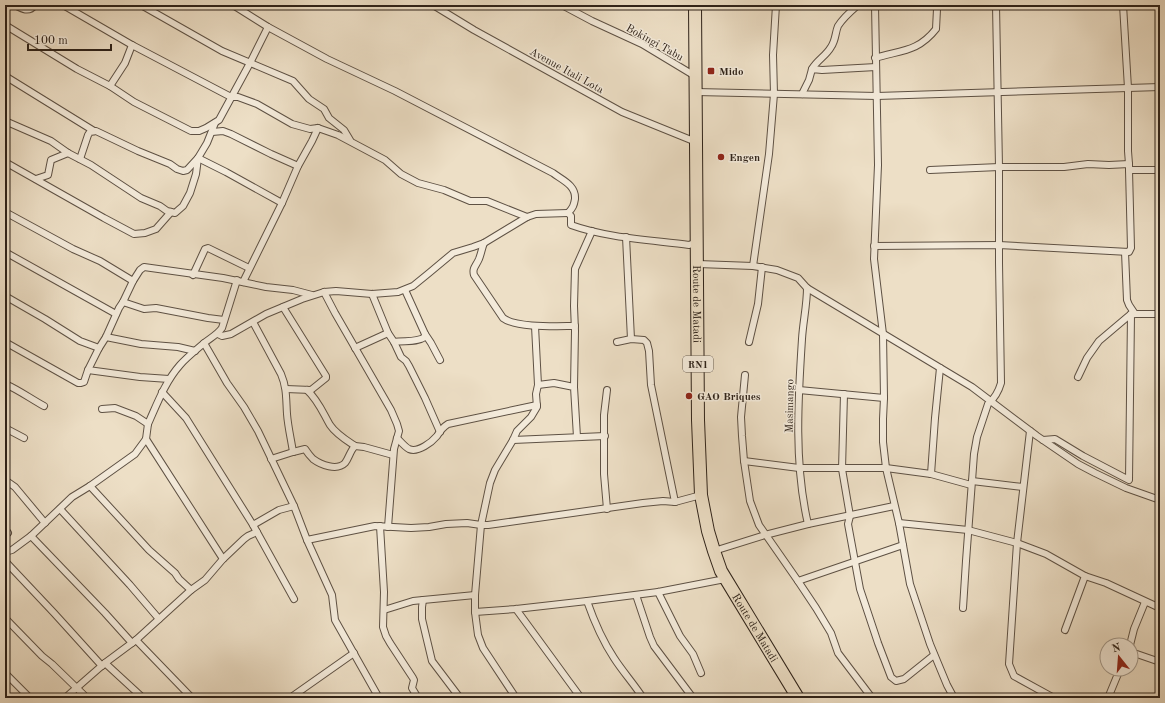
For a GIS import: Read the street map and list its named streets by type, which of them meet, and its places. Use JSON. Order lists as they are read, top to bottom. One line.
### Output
{"streets":{"highway":["Route de Matadi","RN1"],"street":["Bokingi Tabu","Avenue Itali Lota","Masimango"]},"crossings":[["Bokingi Tabu","Route de Matadi"],["Avenue Itali Lota","Route de Matadi"]],"places":{"transit":["Mido"],"other":["Engen","GAO Briques"]},"scale_bar":"100 m","north":"top"}
